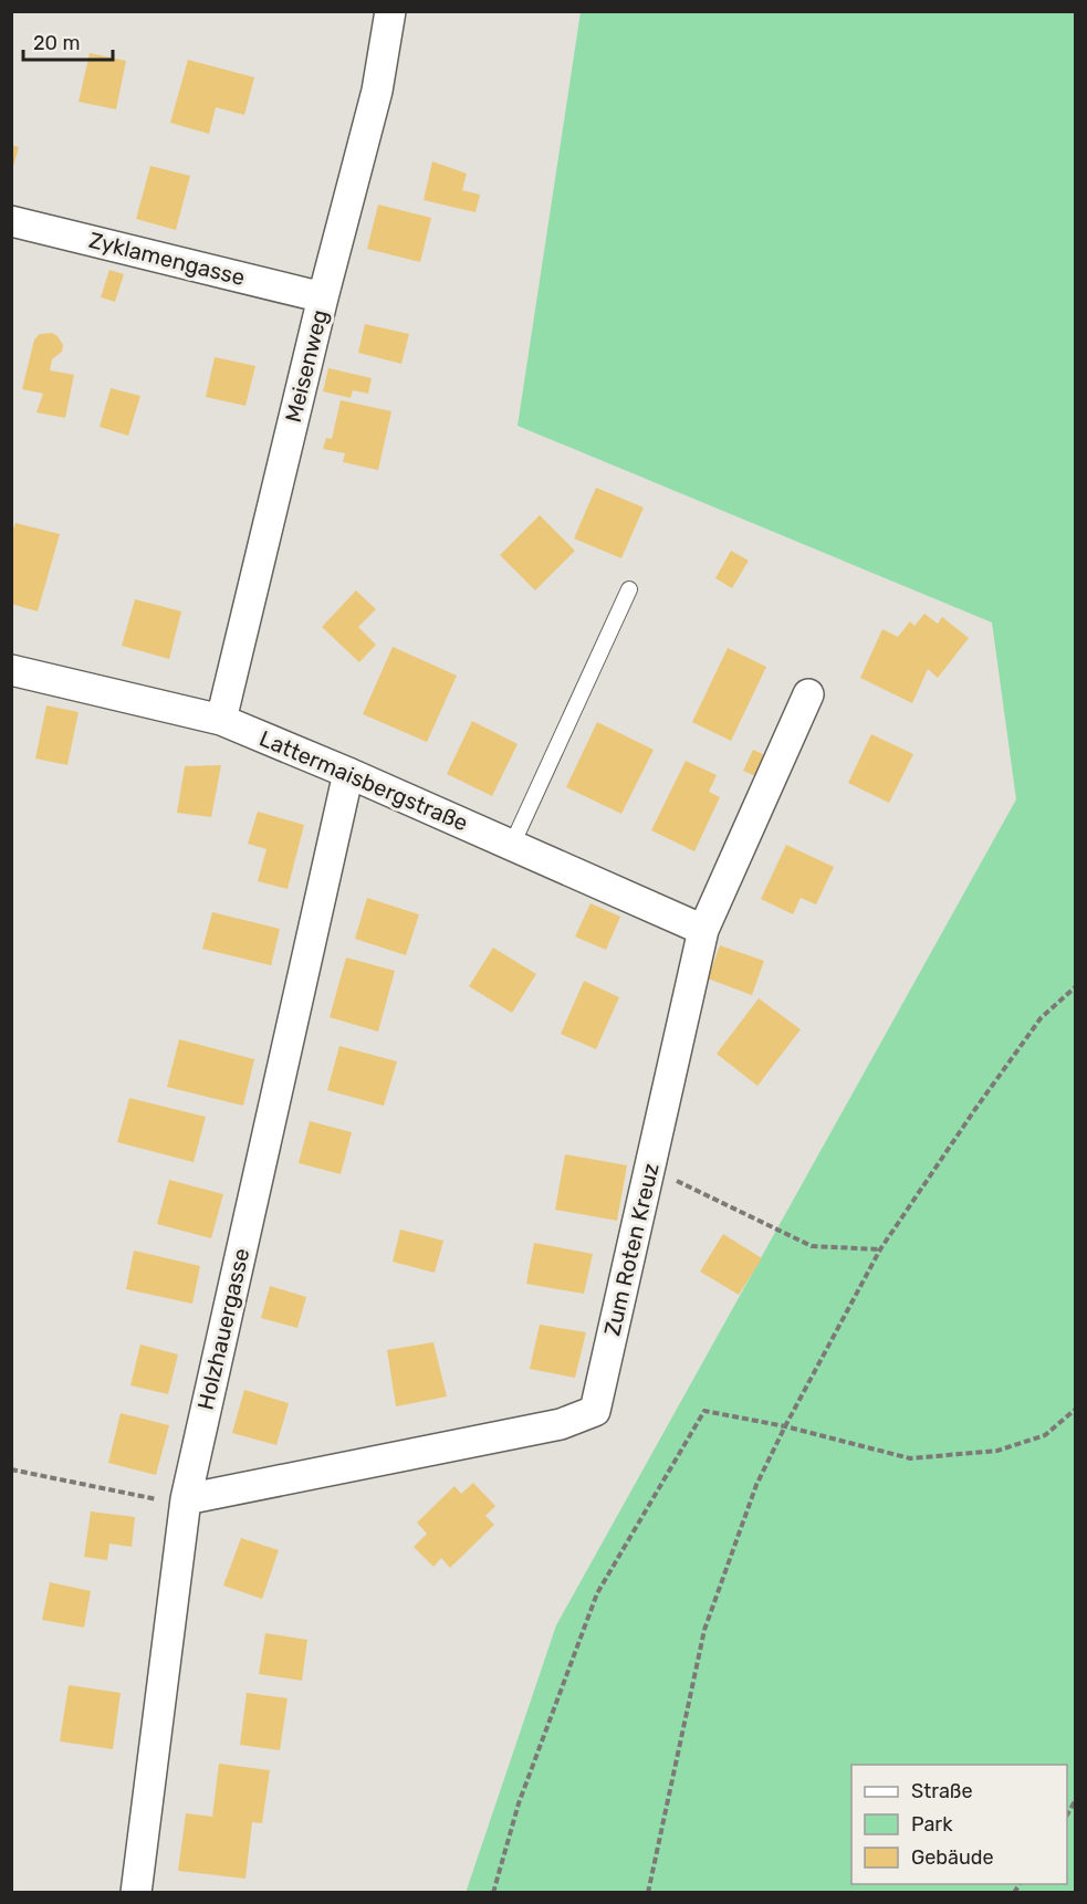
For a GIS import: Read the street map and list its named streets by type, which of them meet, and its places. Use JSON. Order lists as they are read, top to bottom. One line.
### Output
{"streets":{"street":["Zyklamengasse","Meisenweg","Lattermaisbergstraße","Zum Roten Kreuz","Holzhauergasse"]},"crossings":[["Zyklamengasse","Meisenweg"],["Meisenweg","Lattermaisbergstraße"],["Lattermaisbergstraße","Zum Roten Kreuz"],["Lattermaisbergstraße","Holzhauergasse"],["Zum Roten Kreuz","Holzhauergasse"]],"legend":["Straße","Park","Gebäude"],"scale_bar":"20 m"}
